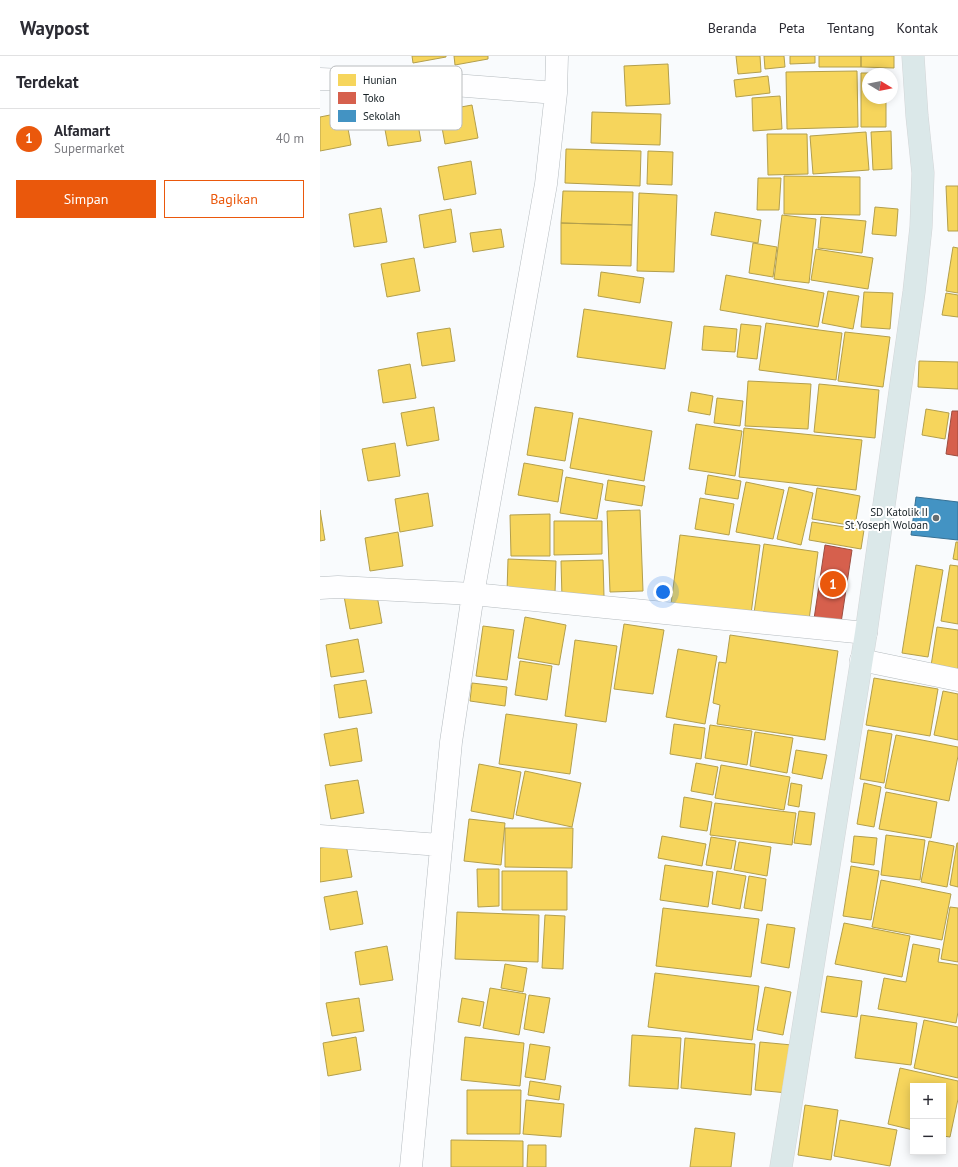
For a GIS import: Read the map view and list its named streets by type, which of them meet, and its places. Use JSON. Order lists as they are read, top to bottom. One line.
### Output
{"places":["SD Katolik II St Yoseph Woloan"],"legend":["Hunian","Toko","Sekolah"],"north":"right","page":{"header":"Waypost","nav":["Beranda","Peta","Tentang","Kontak"],"heading":"Terdekat","list":[{"mark":"1","name":"Alfamart","note":"Supermarket","value":"40 m"}],"buttons":["Simpan","Bagikan"],"pins":"1","map_buttons":["+","−"]}}
